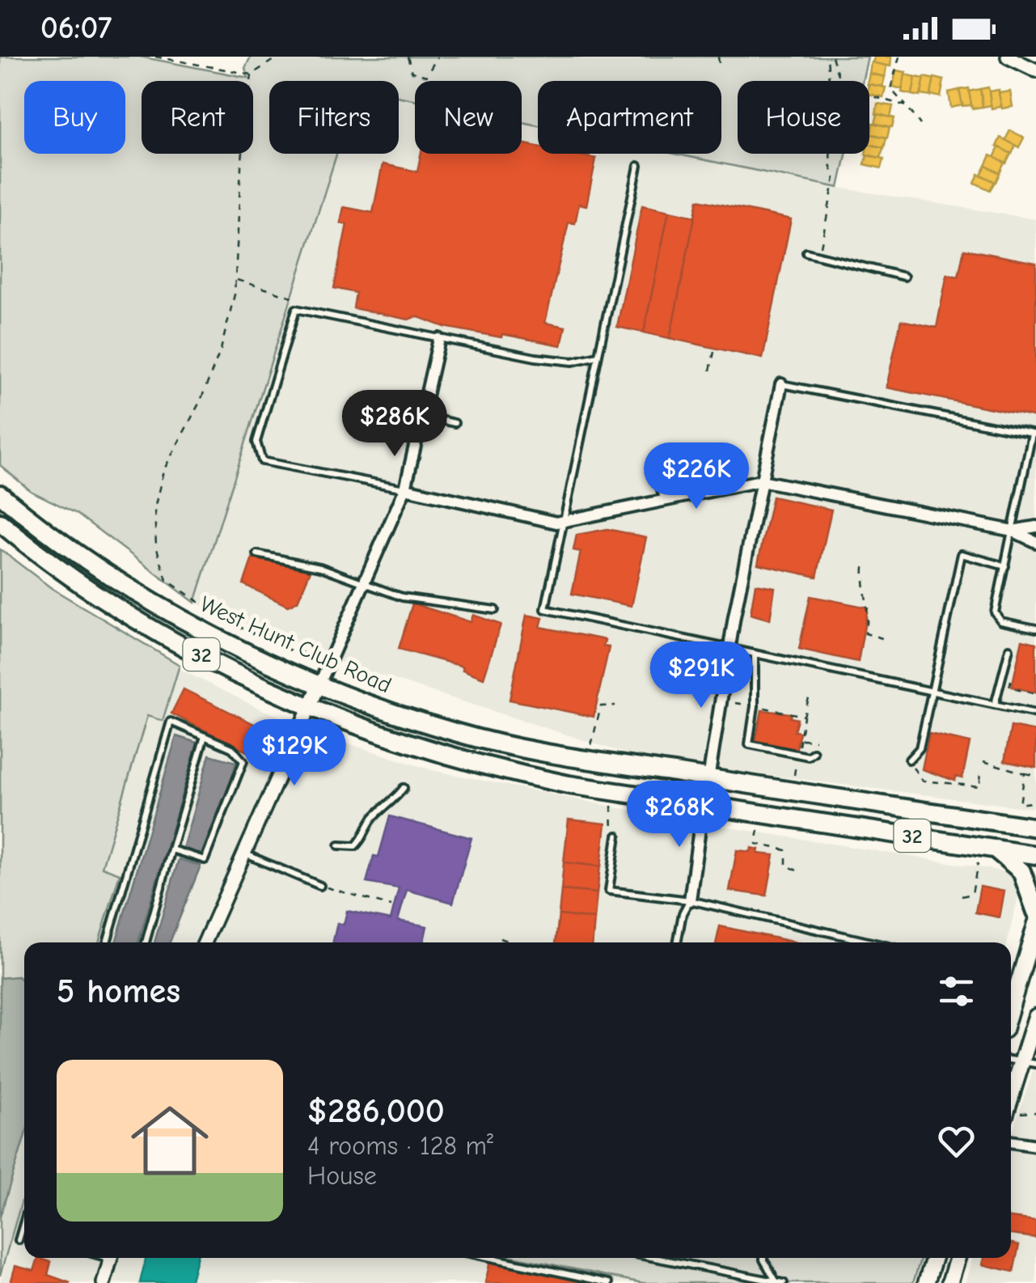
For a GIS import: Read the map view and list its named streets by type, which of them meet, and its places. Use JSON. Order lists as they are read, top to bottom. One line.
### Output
{"streets":{"main road":["West Hunt Club Road","32"]},"page":{"status":"06:07","chip":["Buy","Rent","Filters","New","Apartment","House"],"price":["$286K","$226K","$291K","$129K","$268K"],"heading":"5 homes","list":[{"name":"$286,000","note":"4 rooms · 128 m² · House"}]}}
